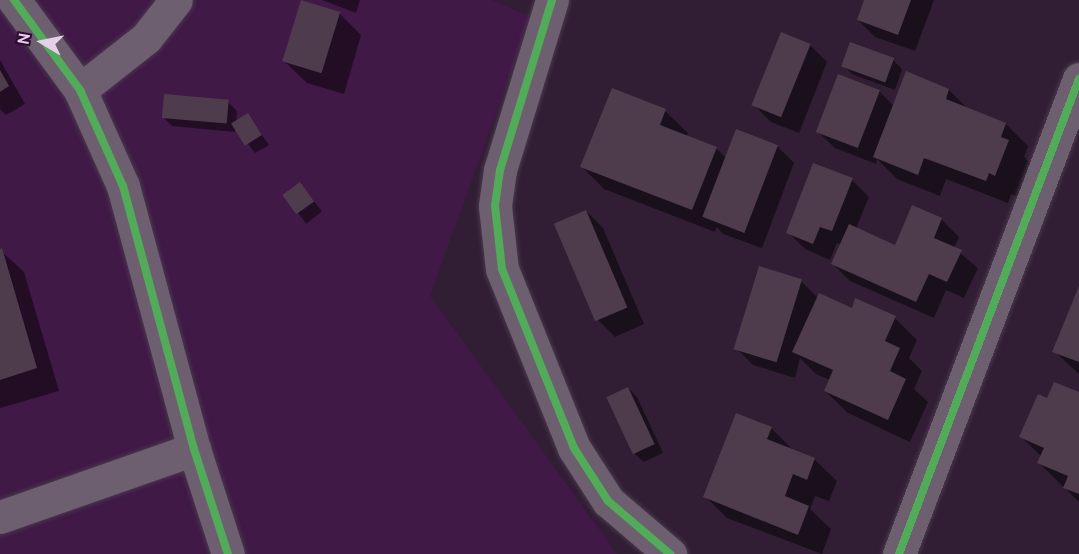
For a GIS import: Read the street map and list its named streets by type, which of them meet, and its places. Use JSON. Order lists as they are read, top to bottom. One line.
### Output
{"north":"left"}
